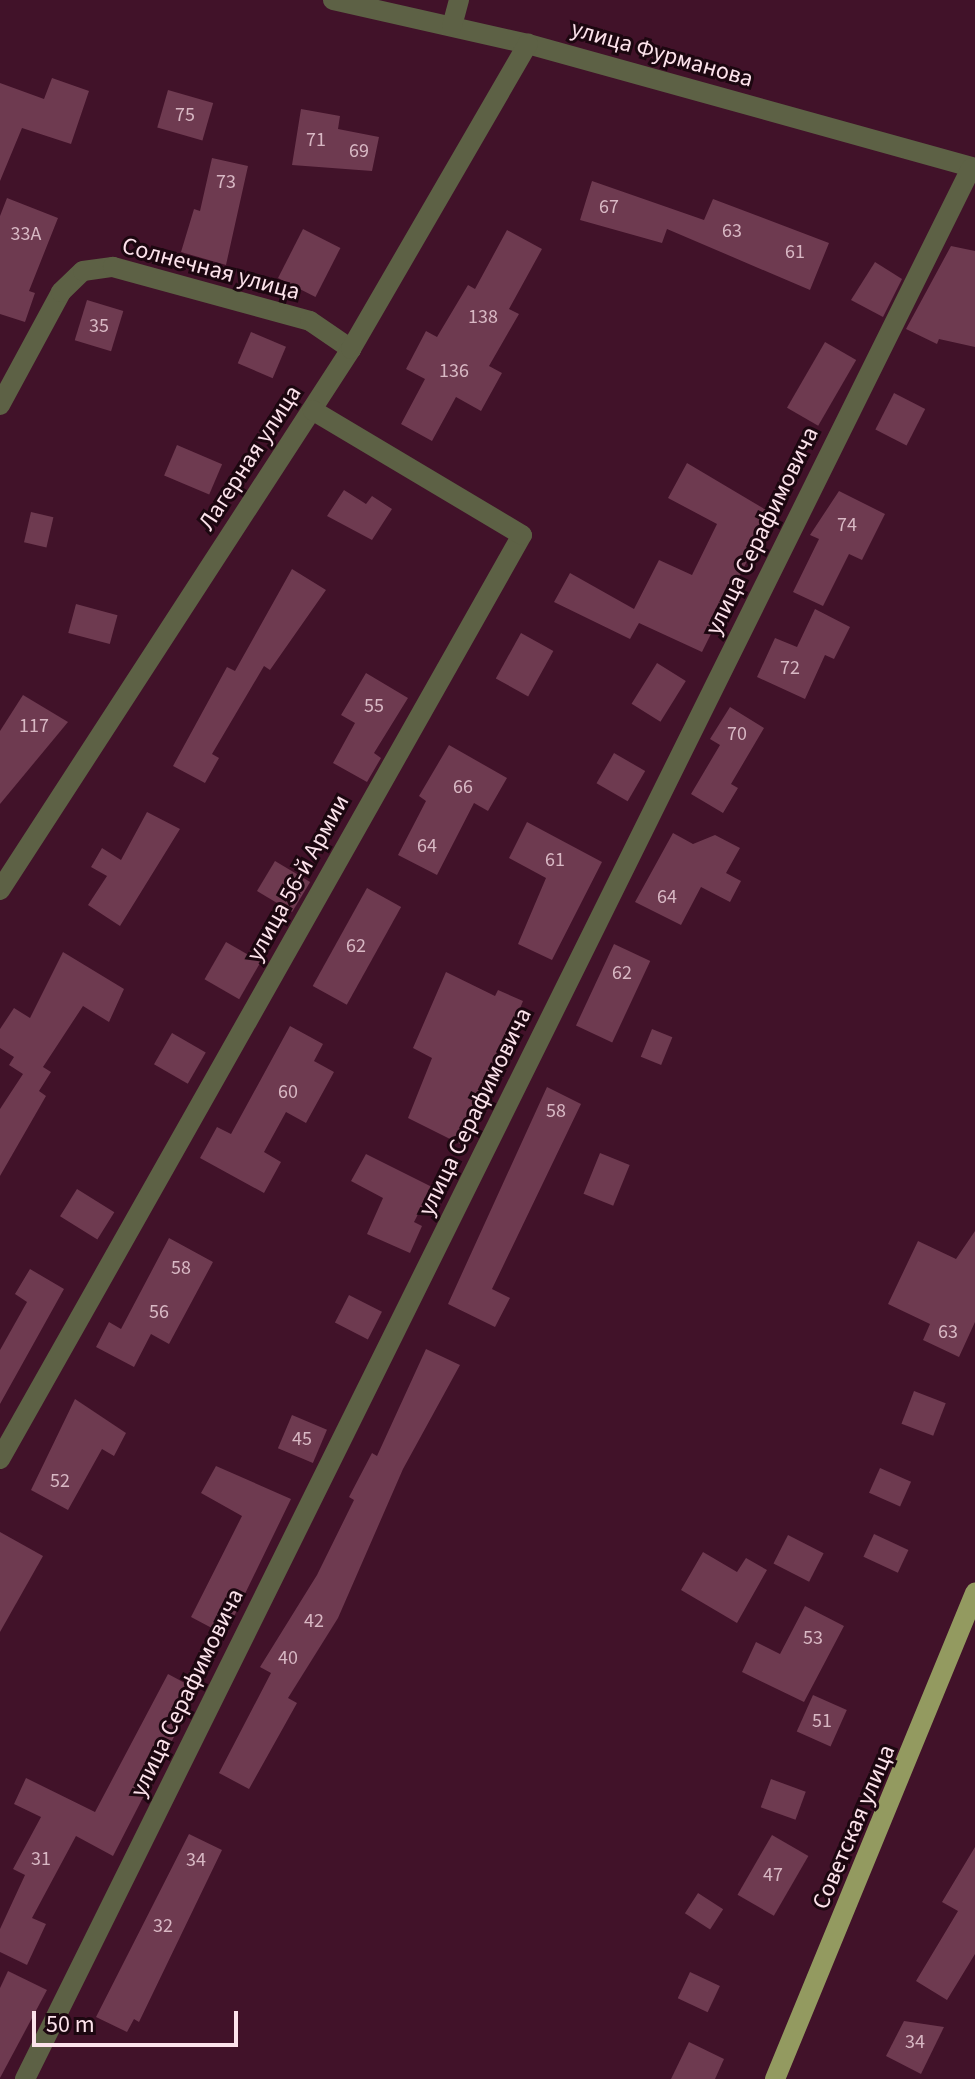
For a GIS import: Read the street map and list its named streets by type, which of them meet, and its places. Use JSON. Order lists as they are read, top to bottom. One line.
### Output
{"streets":{"main road":["Советская улица"],"street":["улица Фурманова","Солнечная улица","Лагерная улица","улица Серафимовича","улица 56-й Армии"]},"crossings":[["улица Фурманова","Лагерная улица"],["улица Фурманова","улица Серафимовича"],["Солнечная улица","Лагерная улица"],["Лагерная улица","улица 56-й Армии"]],"house_numbers":["75","71","69","73","67","63","33А","61","138","35","136","74","72","55","117","70","66","64","61","64","62","62","60","58","58","56","63","45","52","42","53","40","51","31","34","47","32","34"],"scale_bar":"50 m"}
